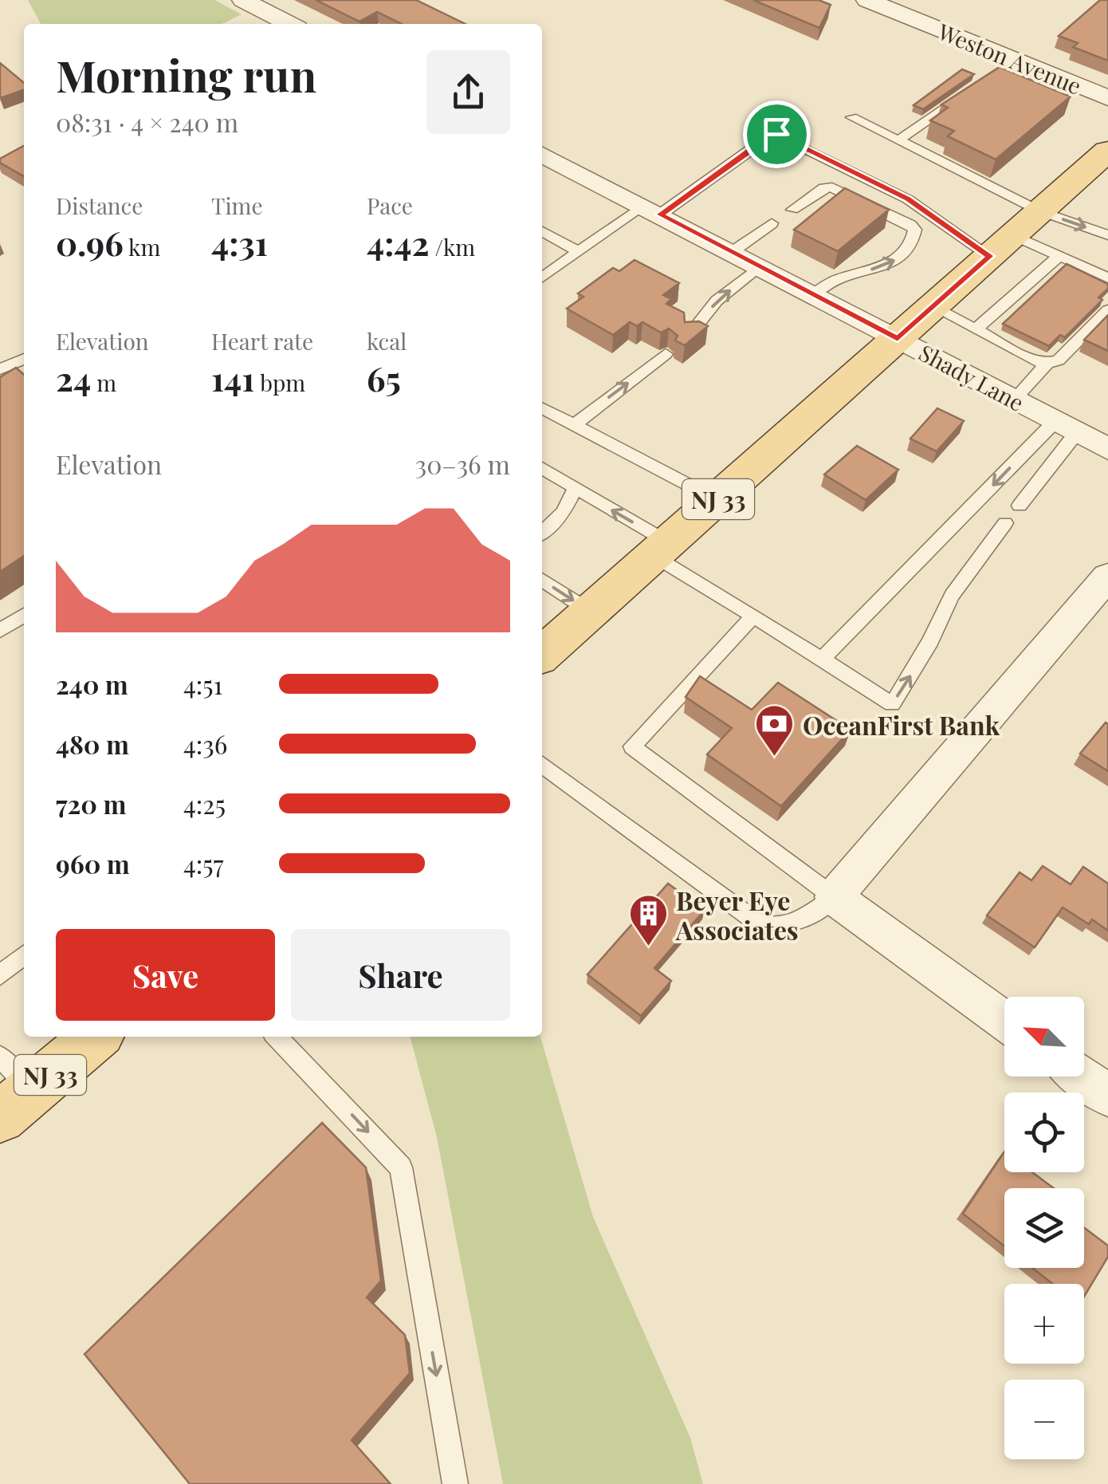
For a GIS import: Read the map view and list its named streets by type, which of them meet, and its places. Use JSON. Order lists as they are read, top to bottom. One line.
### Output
{"streets":{"main road":["NJ 33"],"street":["Weston Avenue","Shady Lane"]},"crossings":[["Shady Lane","NJ 33"]],"places":{"bank":["OceanFirst Bank"],"building":["Beyer Eye Associates"]},"north":"top left","page":{"heading":["Morning run","08:31 · 4 × 240 m"],"stats":[["Distance","0.96 km"],["Time","4:31"],["Pace","4:42 /km"],["Elevation","24 m"],["Heart rate","141 bpm"],["kcal","65"]],"chart":["Elevation","30–36 m"],"list":[{"name":"240 m","note":"4:51"},{"name":"480 m","note":"4:36"},{"name":"720 m","note":"4:25"},{"name":"960 m","note":"4:57"}],"buttons":["Save","Share"],"map_buttons":["+","−"]}}
